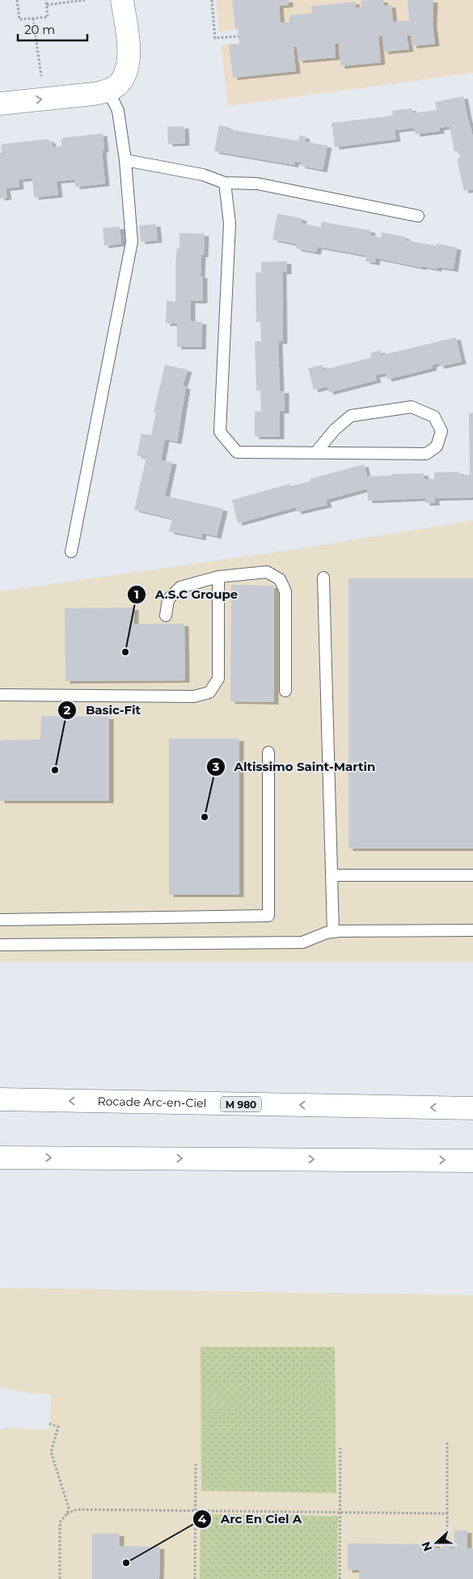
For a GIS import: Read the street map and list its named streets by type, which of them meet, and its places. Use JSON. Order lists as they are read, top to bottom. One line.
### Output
{"streets":{"main road":["Rocade Arc-en-Ciel","M 980"]},"places":["A.S.C Groupe","Basic-Fit","Altissimo Saint-Martin","Arc En Ciel A"],"scale_bar":"20 m","north":"left"}
